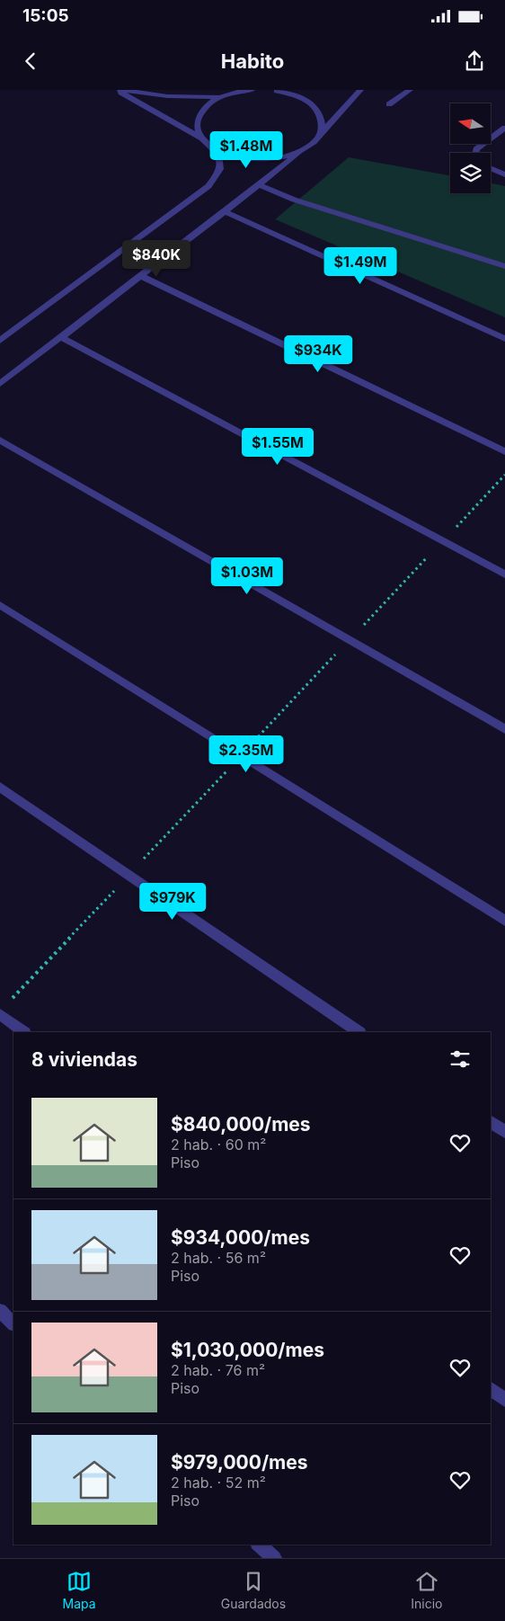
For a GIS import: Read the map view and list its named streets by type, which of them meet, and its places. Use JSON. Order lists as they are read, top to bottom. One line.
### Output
{"north":"left","page":{"status":"15:05","header":"Habito","price":["$1.48M","$840K","$1.49M","$934K","$1.55M","$1.03M","$2.35M","$979K"],"heading":"8 viviendas","list":[{"name":"$840,000/mes","note":"2 hab. · 60 m² · Piso"},{"name":"$934,000/mes","note":"2 hab. · 56 m² · Piso"},{"name":"$1,030,000/mes","note":"2 hab. · 76 m² · Piso"},{"name":"$979,000/mes","note":"2 hab. · 52 m² · Piso"}],"tabs":["Mapa","Guardados","Inicio"]}}
